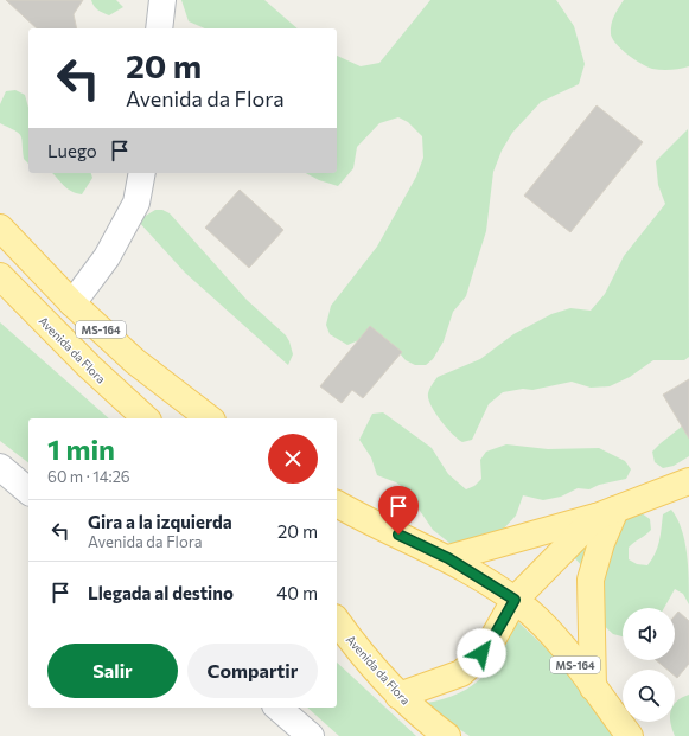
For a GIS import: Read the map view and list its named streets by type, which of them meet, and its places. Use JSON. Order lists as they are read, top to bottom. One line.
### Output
{"streets":{"main road":["MS-164","Avenida da Flora"]},"page":{"turn":["20 m","Avenida da Flora"],"then":"Luego","heading":["1 min","60 m · 14:26"],"list":[{"name":"Gira a la izquierda","note":"Avenida da Flora","value":"20 m"},{"name":"Llegada al destino","value":"40 m"}],"buttons":["Salir","Compartir"]}}
